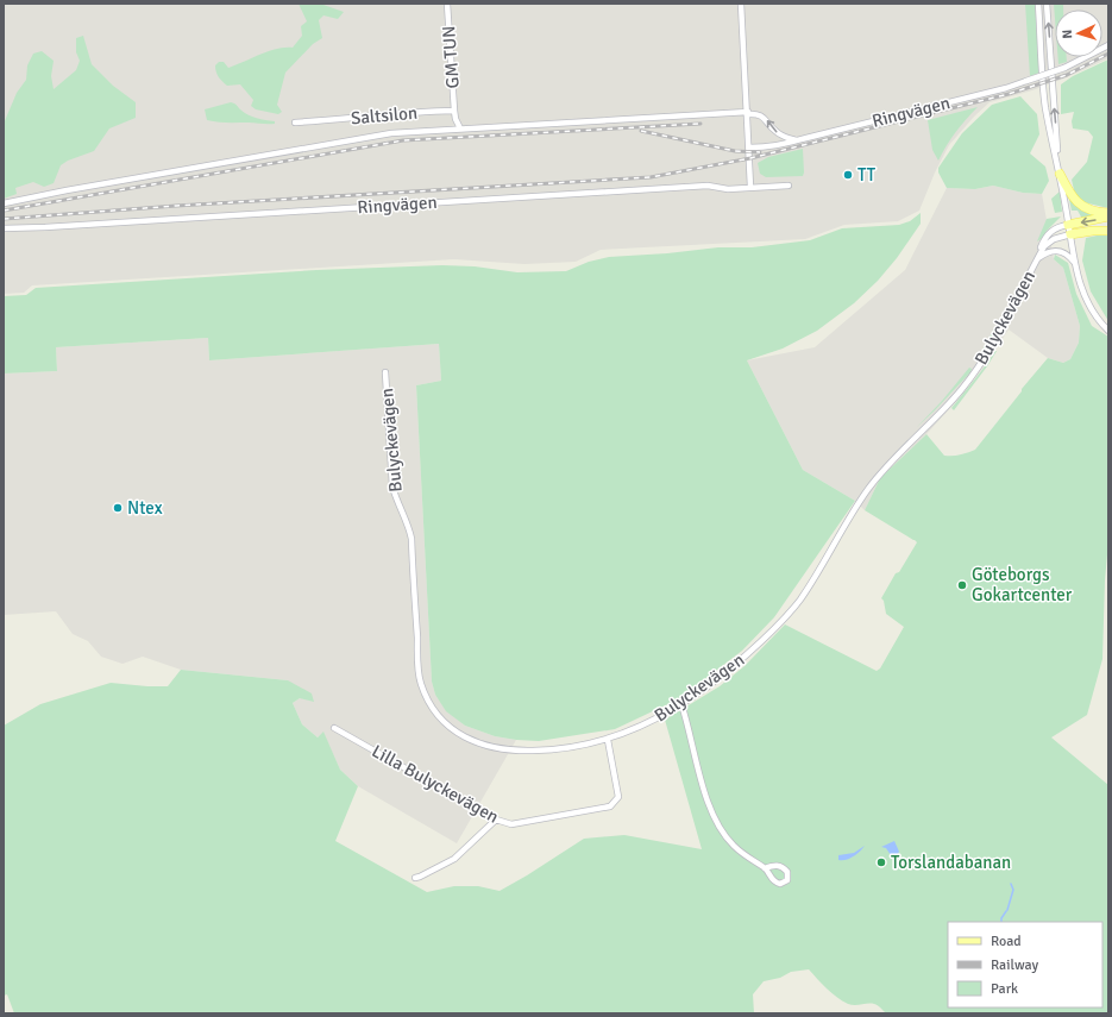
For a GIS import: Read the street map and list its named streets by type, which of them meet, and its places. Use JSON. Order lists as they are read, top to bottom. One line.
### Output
{"streets":{"street":["GM TUN","Ringvägen","Saltsilon","Bulyckevägen","Lilla Bulyckevägen"]},"crossings":[["GM TUN","Saltsilon"],["Bulyckevägen","Lilla Bulyckevägen"]],"places":["TT","Ntex","Göteborgs Gokartcenter","Torslandabanan"],"legend":["Road","Railway","Park"],"north":"left"}
